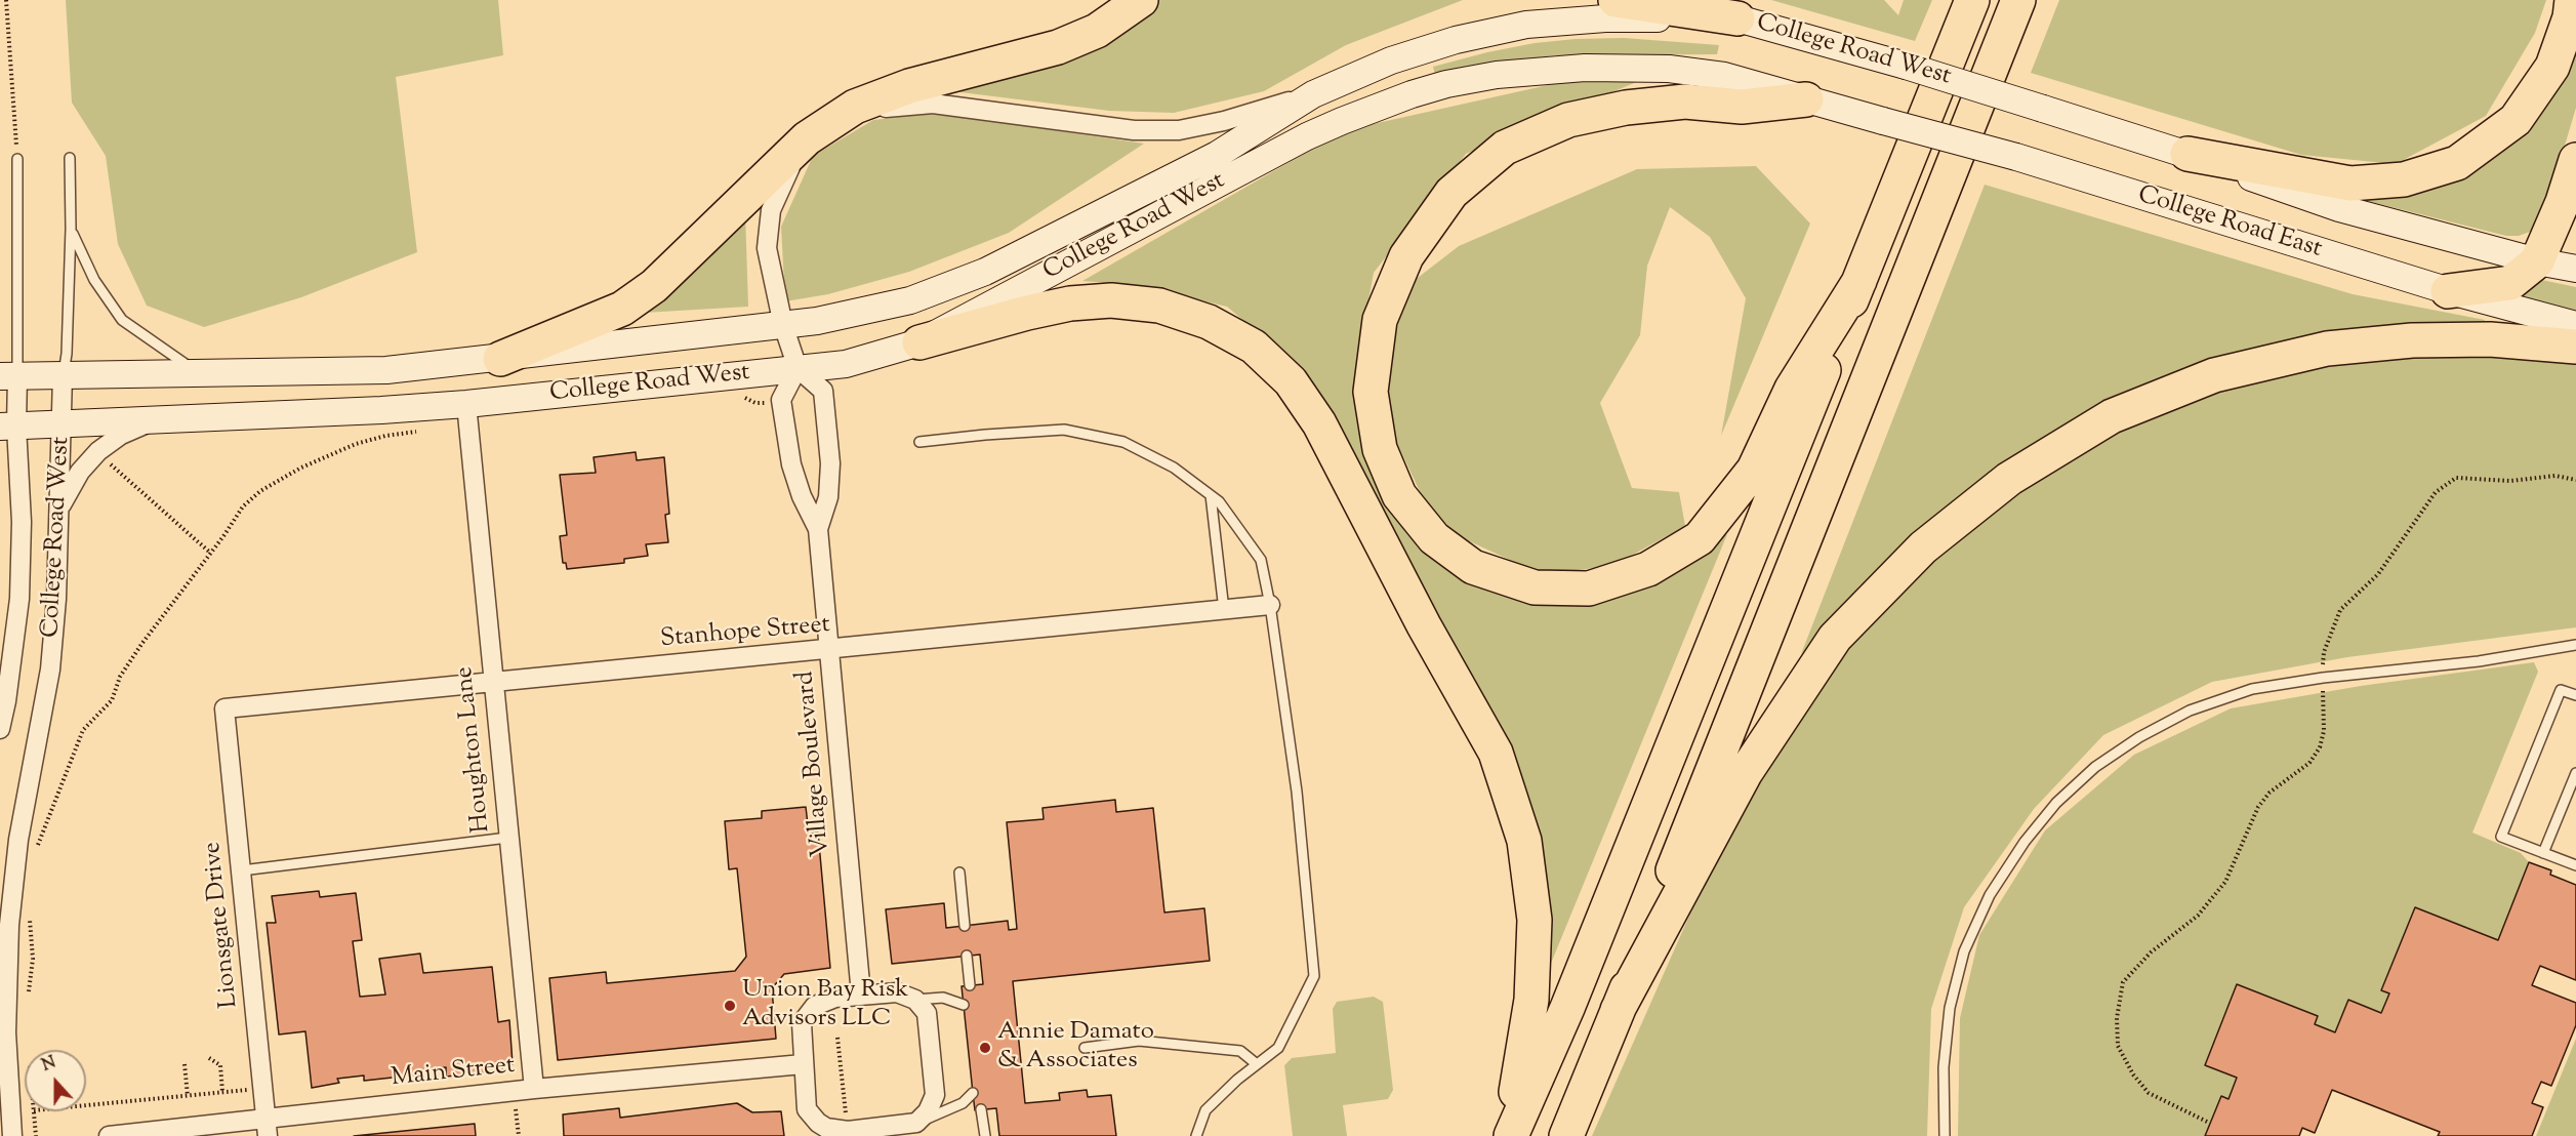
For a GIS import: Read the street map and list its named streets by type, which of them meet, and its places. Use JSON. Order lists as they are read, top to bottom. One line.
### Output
{"streets":{"street":["College Road West","College Road East","Stanhope Street","Houghton Lane","Village Boulevard","Lionsgate Drive","Main Street"]},"crossings":[["College Road West","College Road East"],["College Road West","Houghton Lane"],["College Road West","Village Boulevard"],["Stanhope Street","Houghton Lane"],["Stanhope Street","Village Boulevard"],["Stanhope Street","Lionsgate Drive"],["Houghton Lane","Main Street"],["Village Boulevard","Main Street"],["Lionsgate Drive","Main Street"]],"places":["Union Bay Risk Advisors LLC","Annie Damato & Associates"],"north":"top"}
